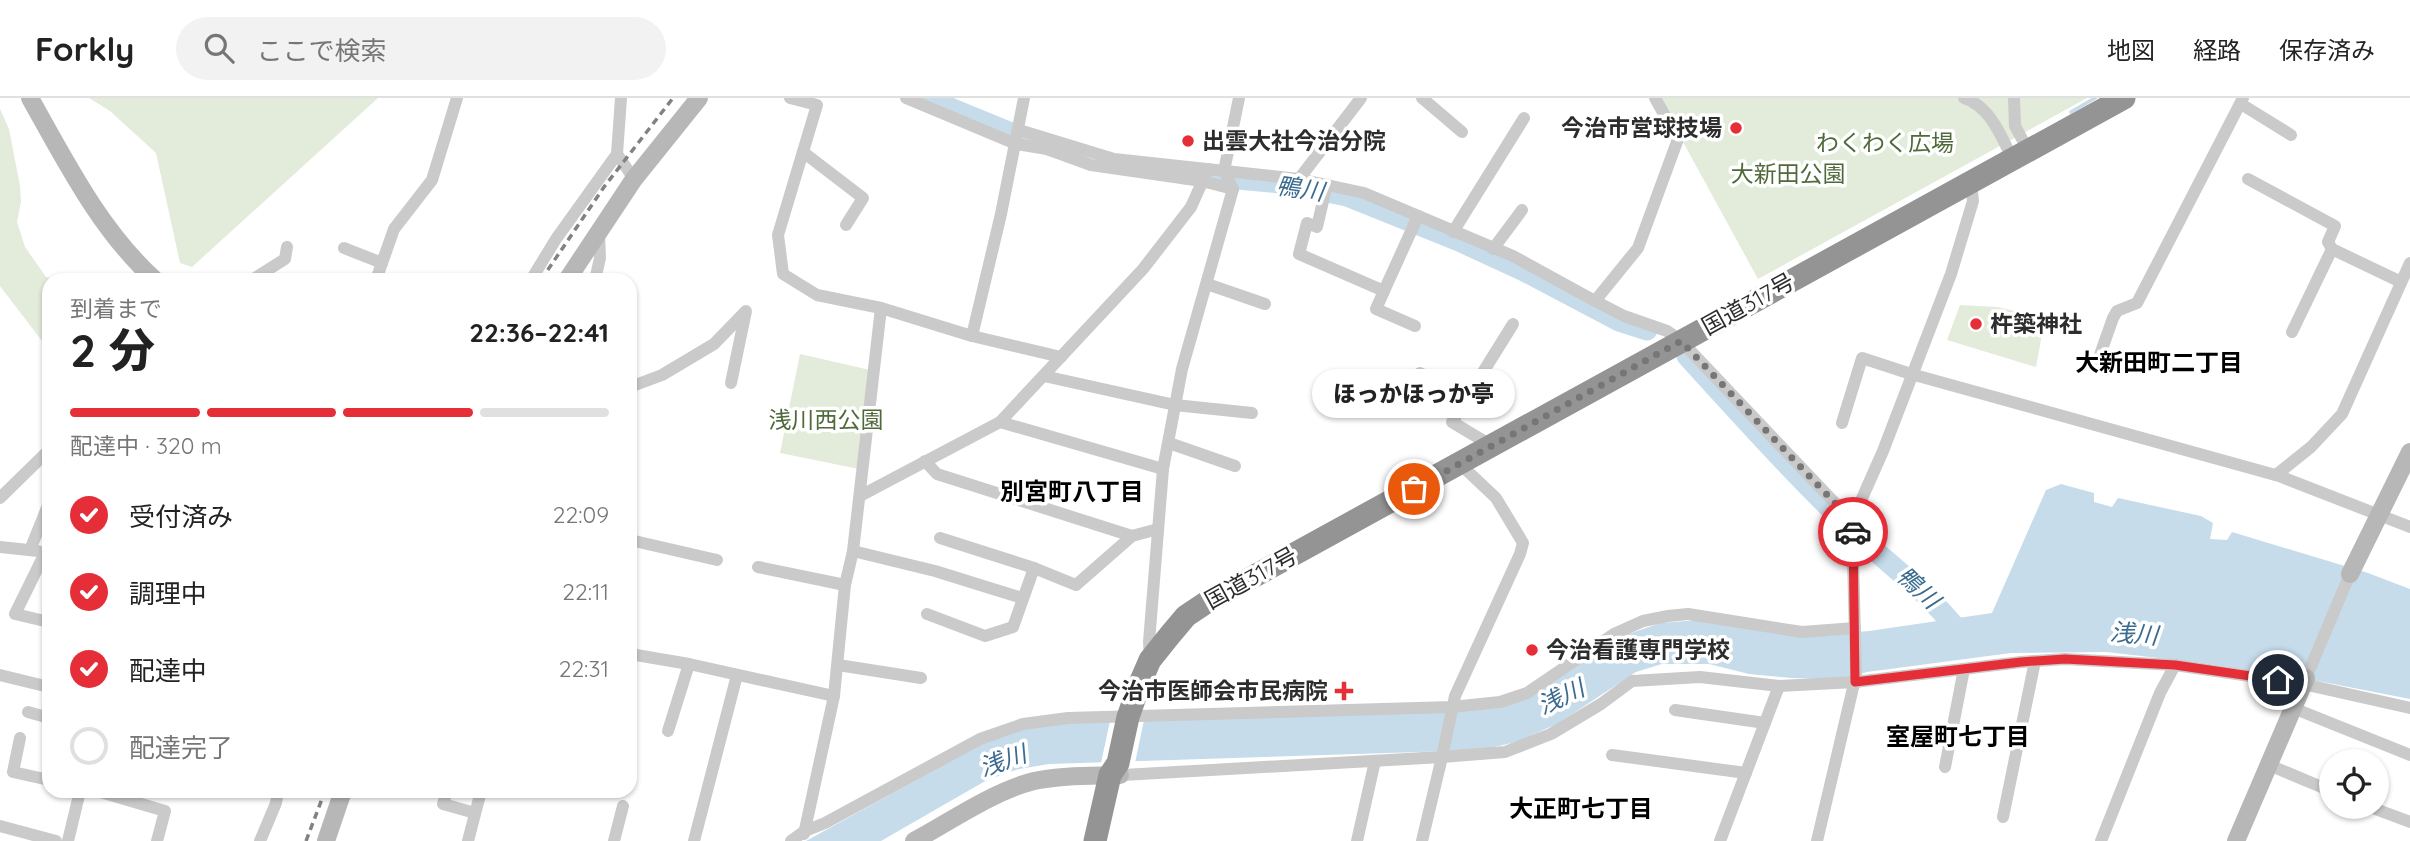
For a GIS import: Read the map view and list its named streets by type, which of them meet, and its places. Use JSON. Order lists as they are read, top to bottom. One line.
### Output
{"streets":{"highway":["国道317号"]},"districts":["大新田町二丁目","別宮町八丁目","室屋町七丁目","大正町七丁目"],"water":["鴨川","浅川"],"parks":["わくわく広場","大新田公園","浅川西公園"],"places":{"other":["今治市営球技場","出雲大社今治分院","杵築神社","ほっかほっか亭","今治看護専門学校"],"health":["今治市医師会市民病院"]},"page":{"header":"Forkly","search":"ここで検索","nav":["地図","経路","保存済み"],"heading":["2 分","到着まで","22:36–22:41"],"bubble":"ほっかほっか亭","bar":"配達中 · 320 m","list":[["受付済み","22:09"],["調理中","22:11"],["配達中","22:31"],"配達完了"]}}
